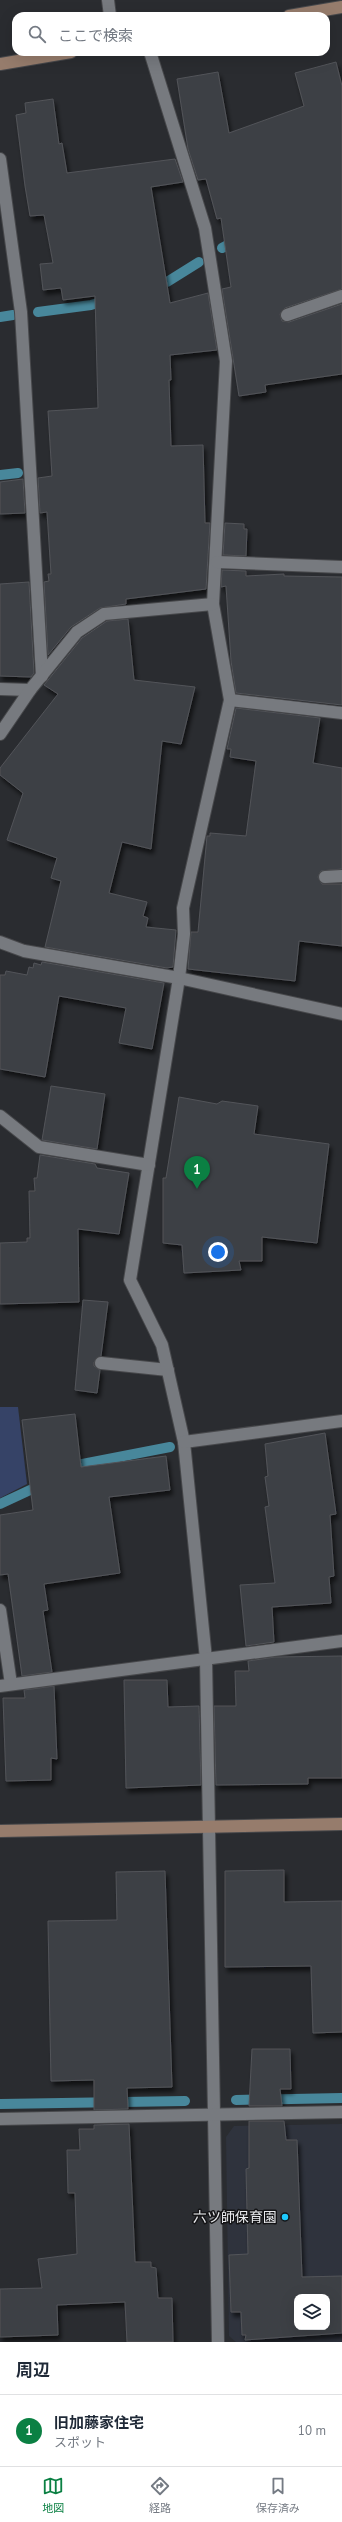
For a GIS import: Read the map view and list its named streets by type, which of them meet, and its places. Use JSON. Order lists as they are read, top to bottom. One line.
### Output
{"places":["六ツ師保育園"],"page":{"search":"ここで検索","pins":"1","heading":"周辺","list":[{"mark":"1","name":"旧加藤家住宅","note":"スポット","value":"10 m"}],"nav":["地図","経路","保存済み"]}}
